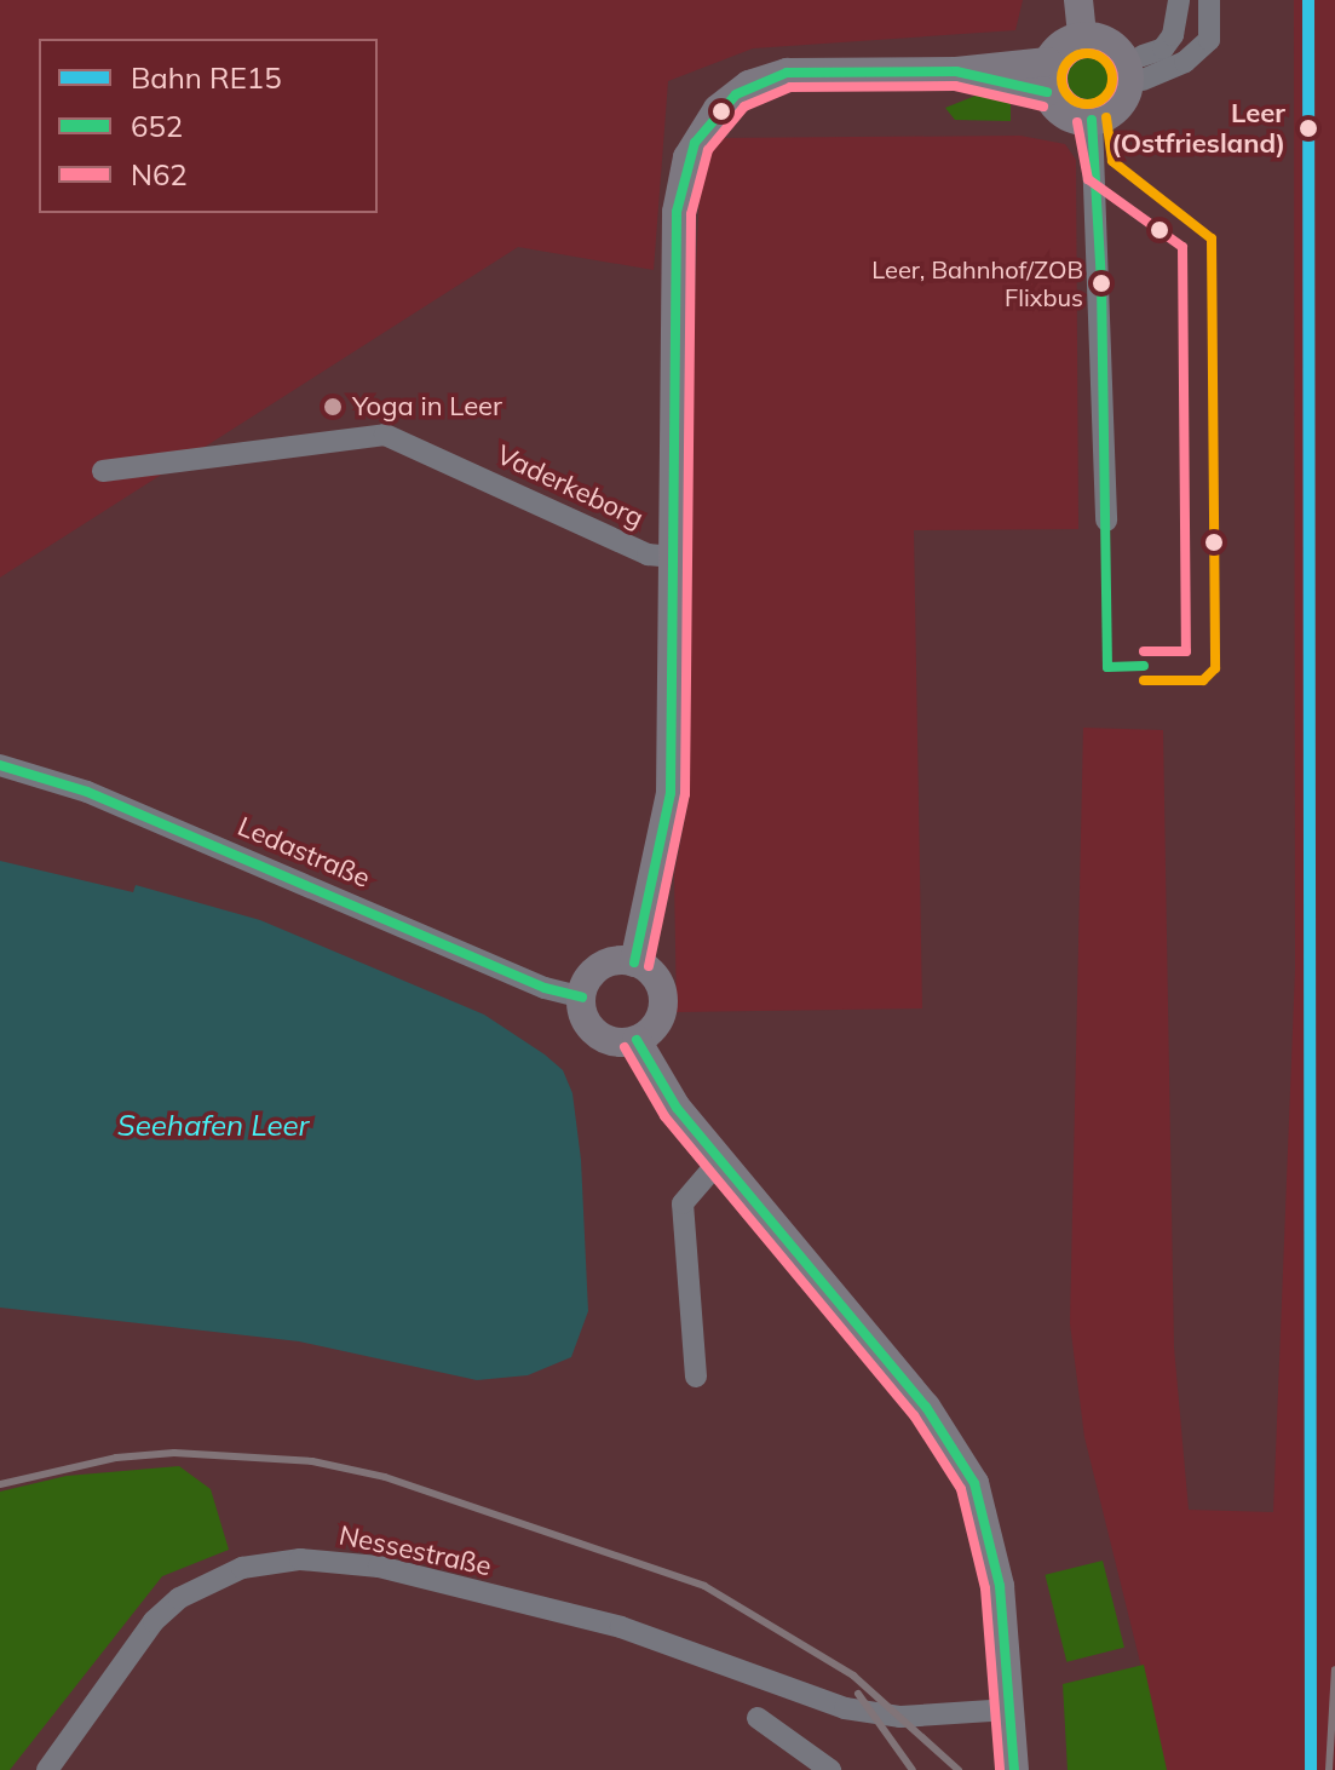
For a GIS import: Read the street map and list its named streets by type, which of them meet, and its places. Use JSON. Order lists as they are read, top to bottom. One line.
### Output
{"streets":{"street":["Vaderkeborg","Ledastraße","Nessestraße"]},"water":["Seehafen Leer"],"places":["Leer (Ostfriesland)","Leer, Bahnhof/ZOB Flixbus","Yoga in Leer"],"lines":["rail line RE15","transit line N62","transit line 652"],"legend":["Bahn RE15","652","N62"]}
